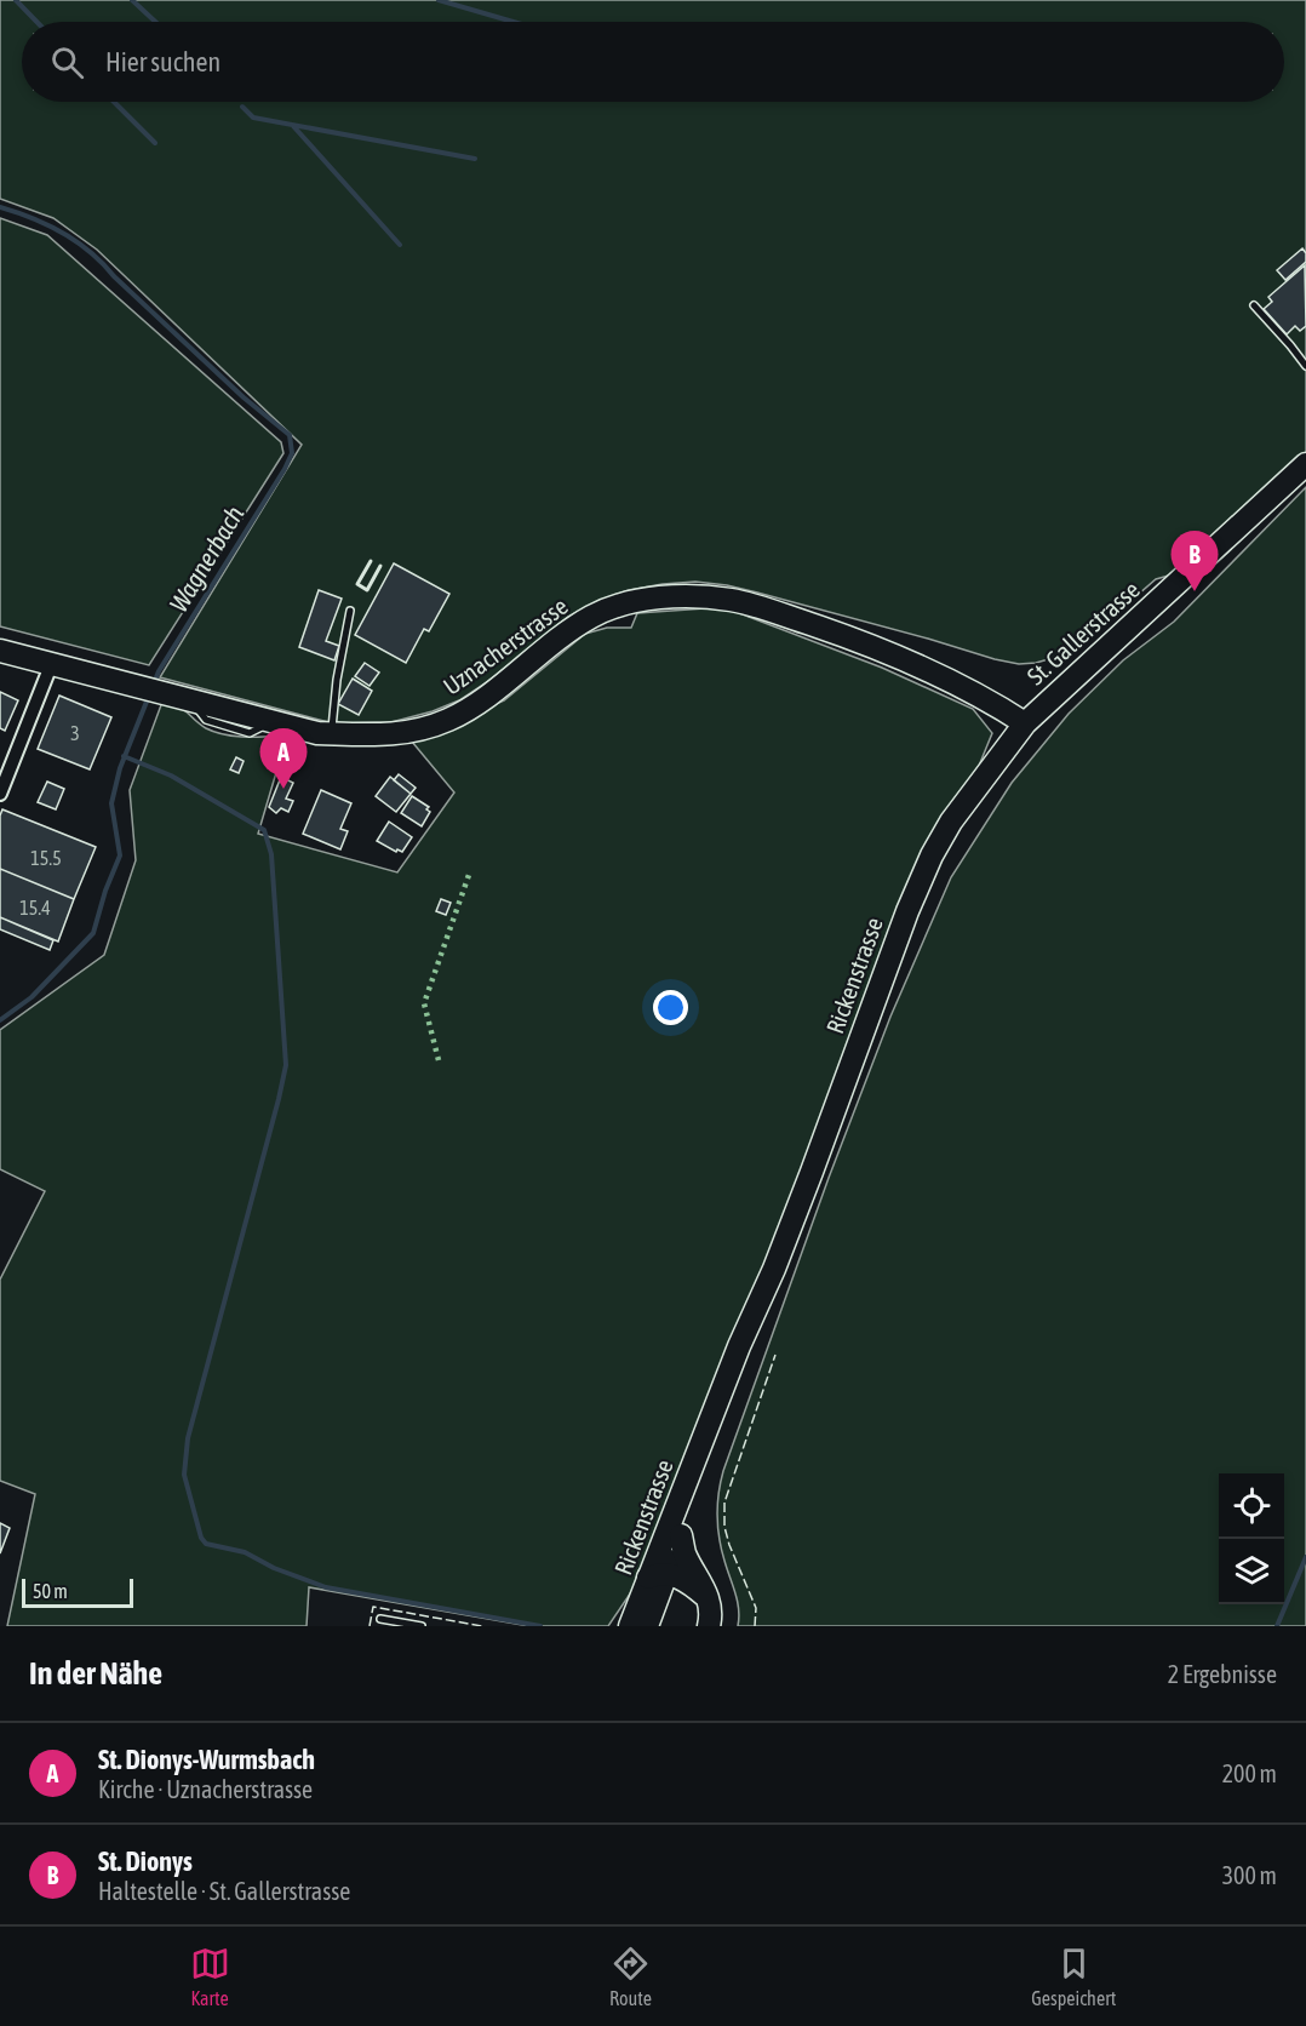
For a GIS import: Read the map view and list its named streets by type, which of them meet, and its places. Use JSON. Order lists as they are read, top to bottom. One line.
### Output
{"streets":{"main road":["St. Gallerstrasse","Uznacherstrasse","Rickenstrasse"]},"crossings":[["St. Gallerstrasse","Uznacherstrasse"],["St. Gallerstrasse","Rickenstrasse"],["Uznacherstrasse","Rickenstrasse"]],"water":["Wagnerbach"],"house_numbers":["3","15.5","15.4"],"scale_bar":"50 m","page":{"search":"Hier suchen","pins":["B","A"],"scale":"50 m","heading":["In der Nähe","2 Ergebnisse"],"list":[{"mark":"A","name":"St. Dionys-Wurmsbach","note":"Kirche · Uznacherstrasse","value":"200 m"},{"mark":"B","name":"St. Dionys","note":"Haltestelle · St. Gallerstrasse","value":"300 m"}],"nav":["Karte","Route","Gespeichert"]}}
